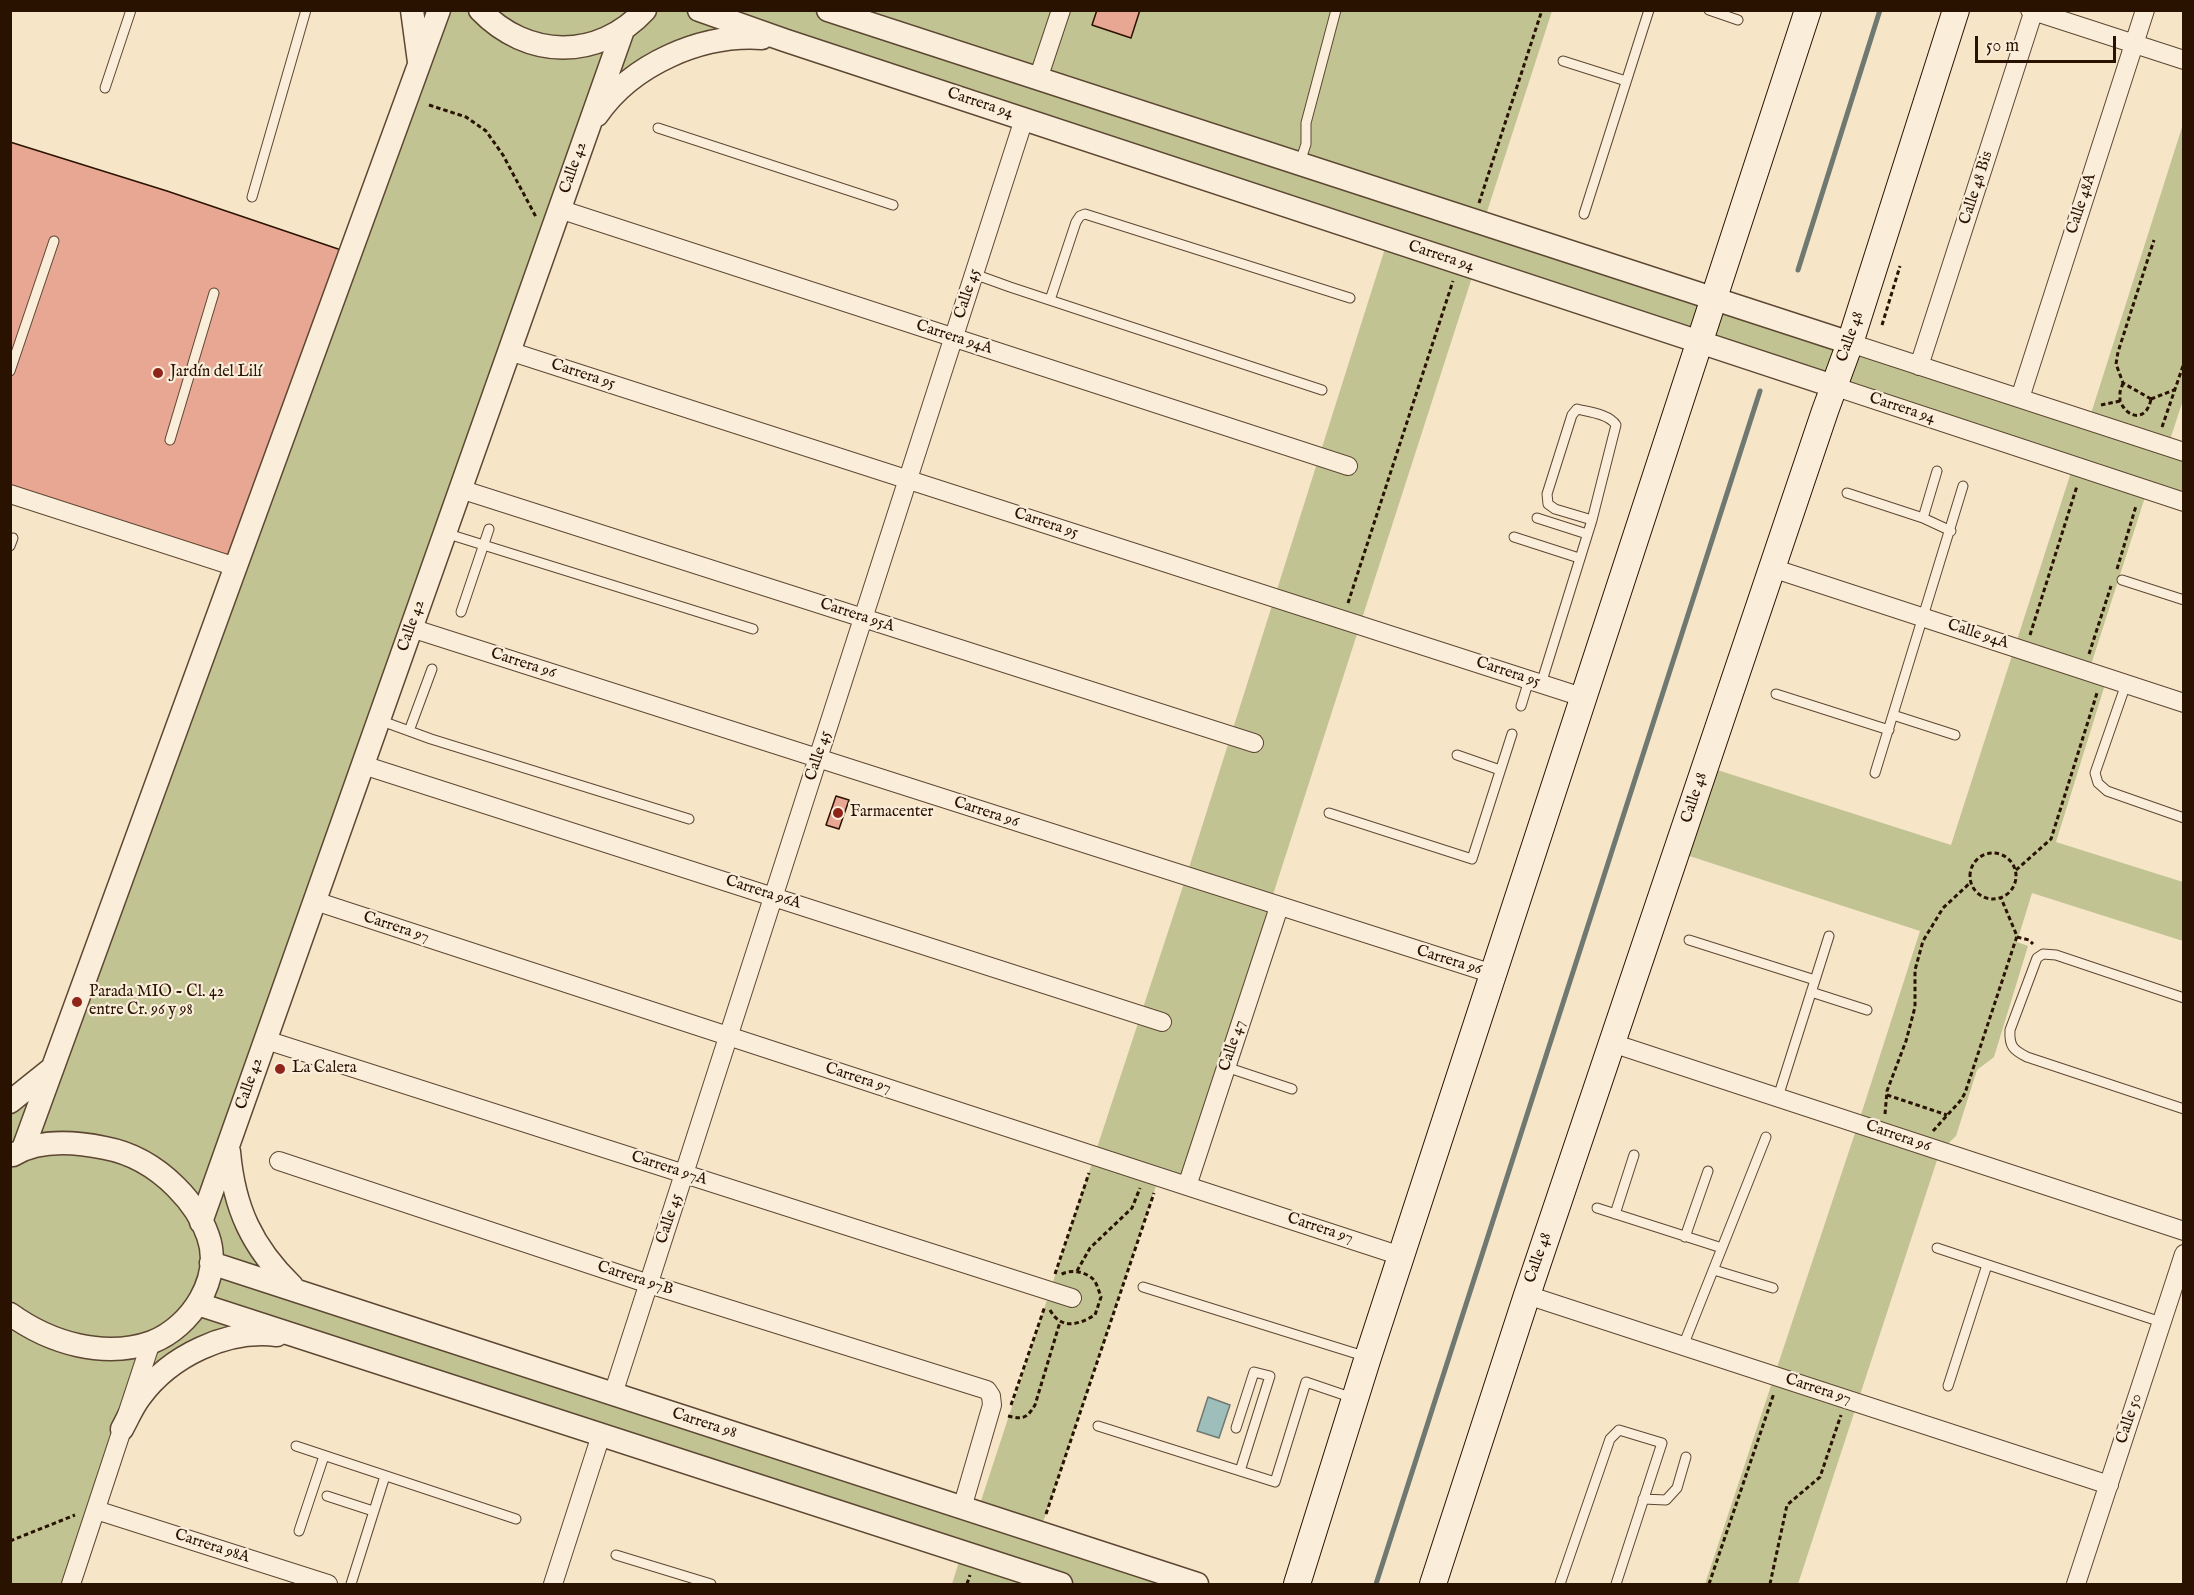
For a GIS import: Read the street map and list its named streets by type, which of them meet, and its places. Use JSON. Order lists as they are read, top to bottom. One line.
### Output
{"streets":{"main road":["Calle 48"],"street":["Carrera 94","Calle 42","Calle 48 Bis","Calle 48A","Calle 45","Carrera 94A","Carrera 95","Carrera 95A","Calle 94A","Carrera 96","Carrera 96A","Carrera 97","Calle 47","Carrera 97A","Carrera 97B","Calle 50","Carrera 98","Carrera 98A"]},"crossings":[["Carrera 94","Calle 45"],["Carrera 94","Calle 48"],["Calle 42","Carrera 94A"],["Calle 42","Carrera 95"],["Calle 42","Carrera 95A"],["Calle 42","Carrera 96"],["Calle 42","Carrera 96A"],["Calle 42","Carrera 97"],["Calle 42","Carrera 97A"],["Calle 45","Carrera 94A"],["Calle 45","Carrera 95"],["Calle 45","Carrera 95A"],["Calle 45","Carrera 96"],["Calle 45","Carrera 96A"],["Calle 45","Carrera 97"],["Calle 45","Carrera 97A"],["Calle 45","Carrera 97B"],["Calle 45","Carrera 98"],["Calle 48","Calle 94A"],["Calle 48","Carrera 96"],["Calle 48","Carrera 97"],["Carrera 96","Calle 47"],["Carrera 97","Calle 47"],["Carrera 97","Calle 50"],["Carrera 97B","Carrera 98"]],"places":["Jardín del Lilí","Farmacenter","Parada MIO - Cl. 42 entre Cr. 96 y 98","La Calera"],"scale_bar":"50 m"}
